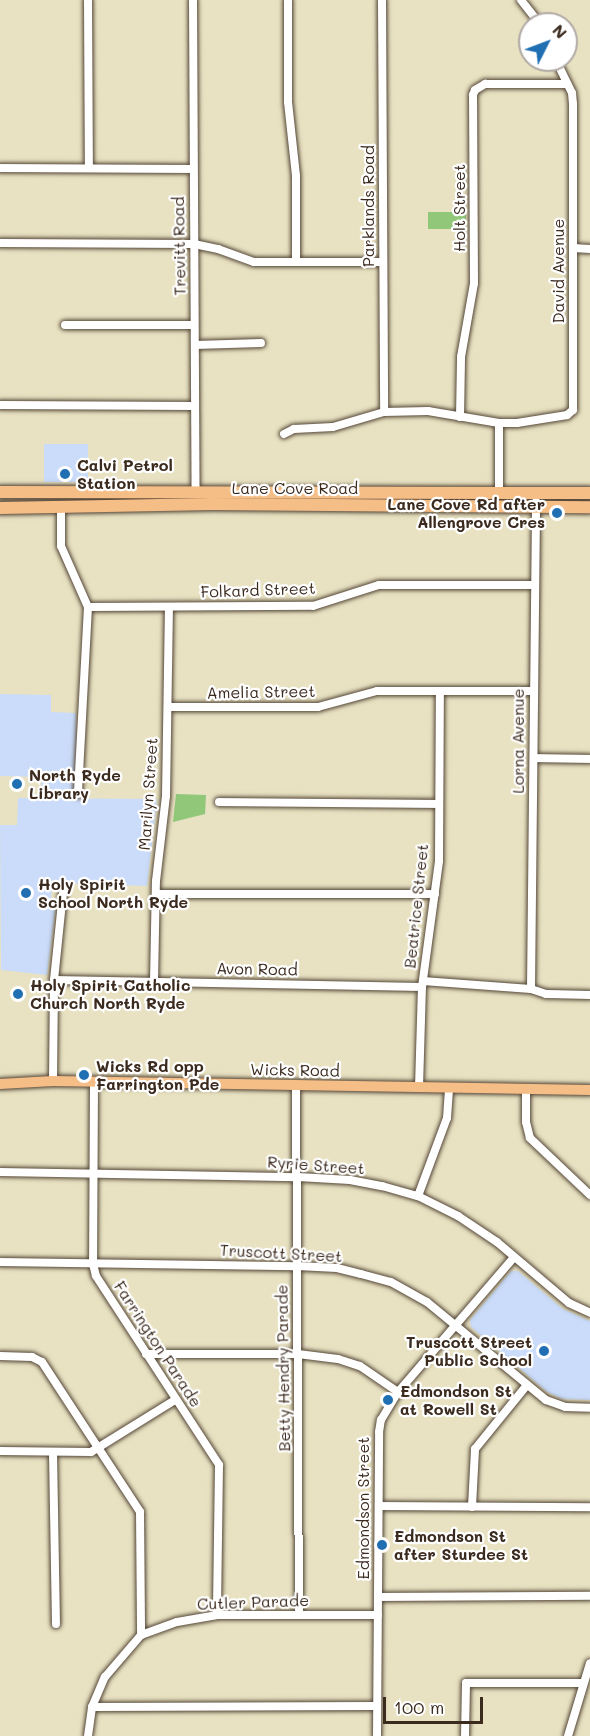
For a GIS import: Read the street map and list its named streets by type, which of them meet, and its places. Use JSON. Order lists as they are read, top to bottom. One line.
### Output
{"streets":{"highway":["Lane Cove Road"],"main road":["Wicks Road"],"street":["Parklands Road","Holt Street","Trevitt Road","David Avenue","Folkard Street","Amelia Street","Lorna Avenue","Marilyn Street","Beatrice Street","Avon Road","Ryrie Street","Truscott Street","Farrington Parade","Betty Hendry Parade","Edmondson Street","Cutler Parade"]},"crossings":[["Holt Street","David Avenue"],["Trevitt Road","Lane Cove Road"],["Lane Cove Road","Lorna Avenue"],["Folkard Street","Lorna Avenue"],["Folkard Street","Marilyn Street"],["Amelia Street","Lorna Avenue"],["Amelia Street","Marilyn Street"],["Amelia Street","Beatrice Street"],["Lorna Avenue","Avon Road"],["Marilyn Street","Avon Road"],["Beatrice Street","Avon Road"],["Beatrice Street","Wicks Road"],["Wicks Road","Farrington Parade"],["Wicks Road","Betty Hendry Parade"],["Ryrie Street","Farrington Parade"],["Ryrie Street","Betty Hendry Parade"],["Ryrie Street","Edmondson Street"],["Truscott Street","Farrington Parade"],["Truscott Street","Betty Hendry Parade"],["Truscott Street","Edmondson Street"],["Farrington Parade","Cutler Parade"],["Betty Hendry Parade","Cutler Parade"],["Edmondson Street","Cutler Parade"]],"places":["Calvi Petrol Station","Lane Cove Rd after Allengrove Cres","North Ryde Library","Holy Spirit School North Ryde","Holy Spirit Catholic Church North Ryde","Wicks Rd opp Farrington Pde","Truscott Street Public School","Edmondson St at Rowell St","Edmondson St after Sturdee St"],"scale_bar":"100 m","north":"top right"}
